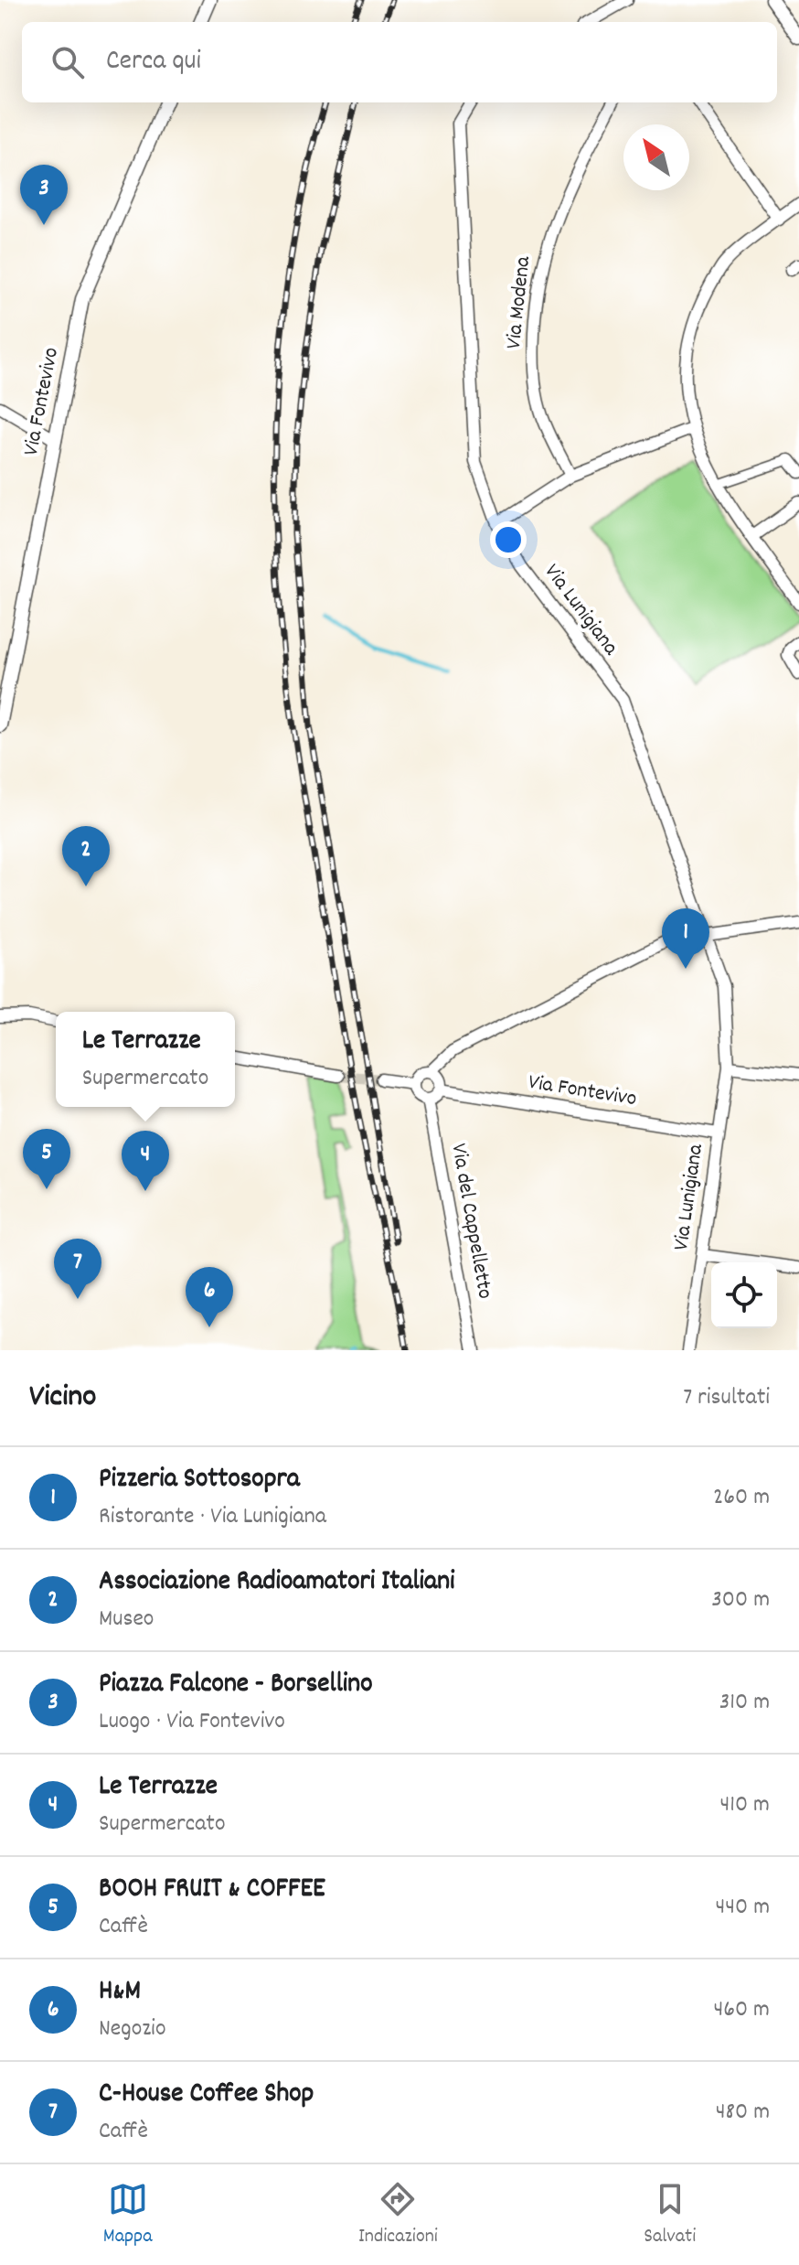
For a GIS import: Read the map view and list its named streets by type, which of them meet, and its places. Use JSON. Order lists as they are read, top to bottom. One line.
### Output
{"streets":{"street":["Via Modena","Via Fontevivo","Via Lunigiana","Via del Cappelletto"]},"crossings":[["Via Fontevivo","Via Lunigiana"],["Via Fontevivo","Via del Cappelletto"]],"north":"top left","page":{"search":"Cerca qui","pins":["3","2","1","5","4","7","6"],"popup":["Le Terrazze","Supermercato"],"heading":["Vicino","7 risultati"],"list":[{"mark":"1","name":"Pizzeria Sottosopra","note":"Ristorante · Via Lunigiana","value":"260 m"},{"mark":"2","name":"Associazione Radioamatori Italiani","note":"Museo","value":"300 m"},{"mark":"3","name":"Piazza Falcone - Borsellino","note":"Luogo · Via Fontevivo","value":"310 m"},{"mark":"4","name":"Le Terrazze","note":"Supermercato","value":"410 m"},{"mark":"5","name":"BOOH FRUIT & COFFEE","note":"Caffè","value":"440 m"},{"mark":"6","name":"H&M","note":"Negozio","value":"460 m"},{"mark":"7","name":"C-House Coffee Shop","note":"Caffè","value":"480 m"}],"nav":["Mappa","Indicazioni","Salvati"]}}
